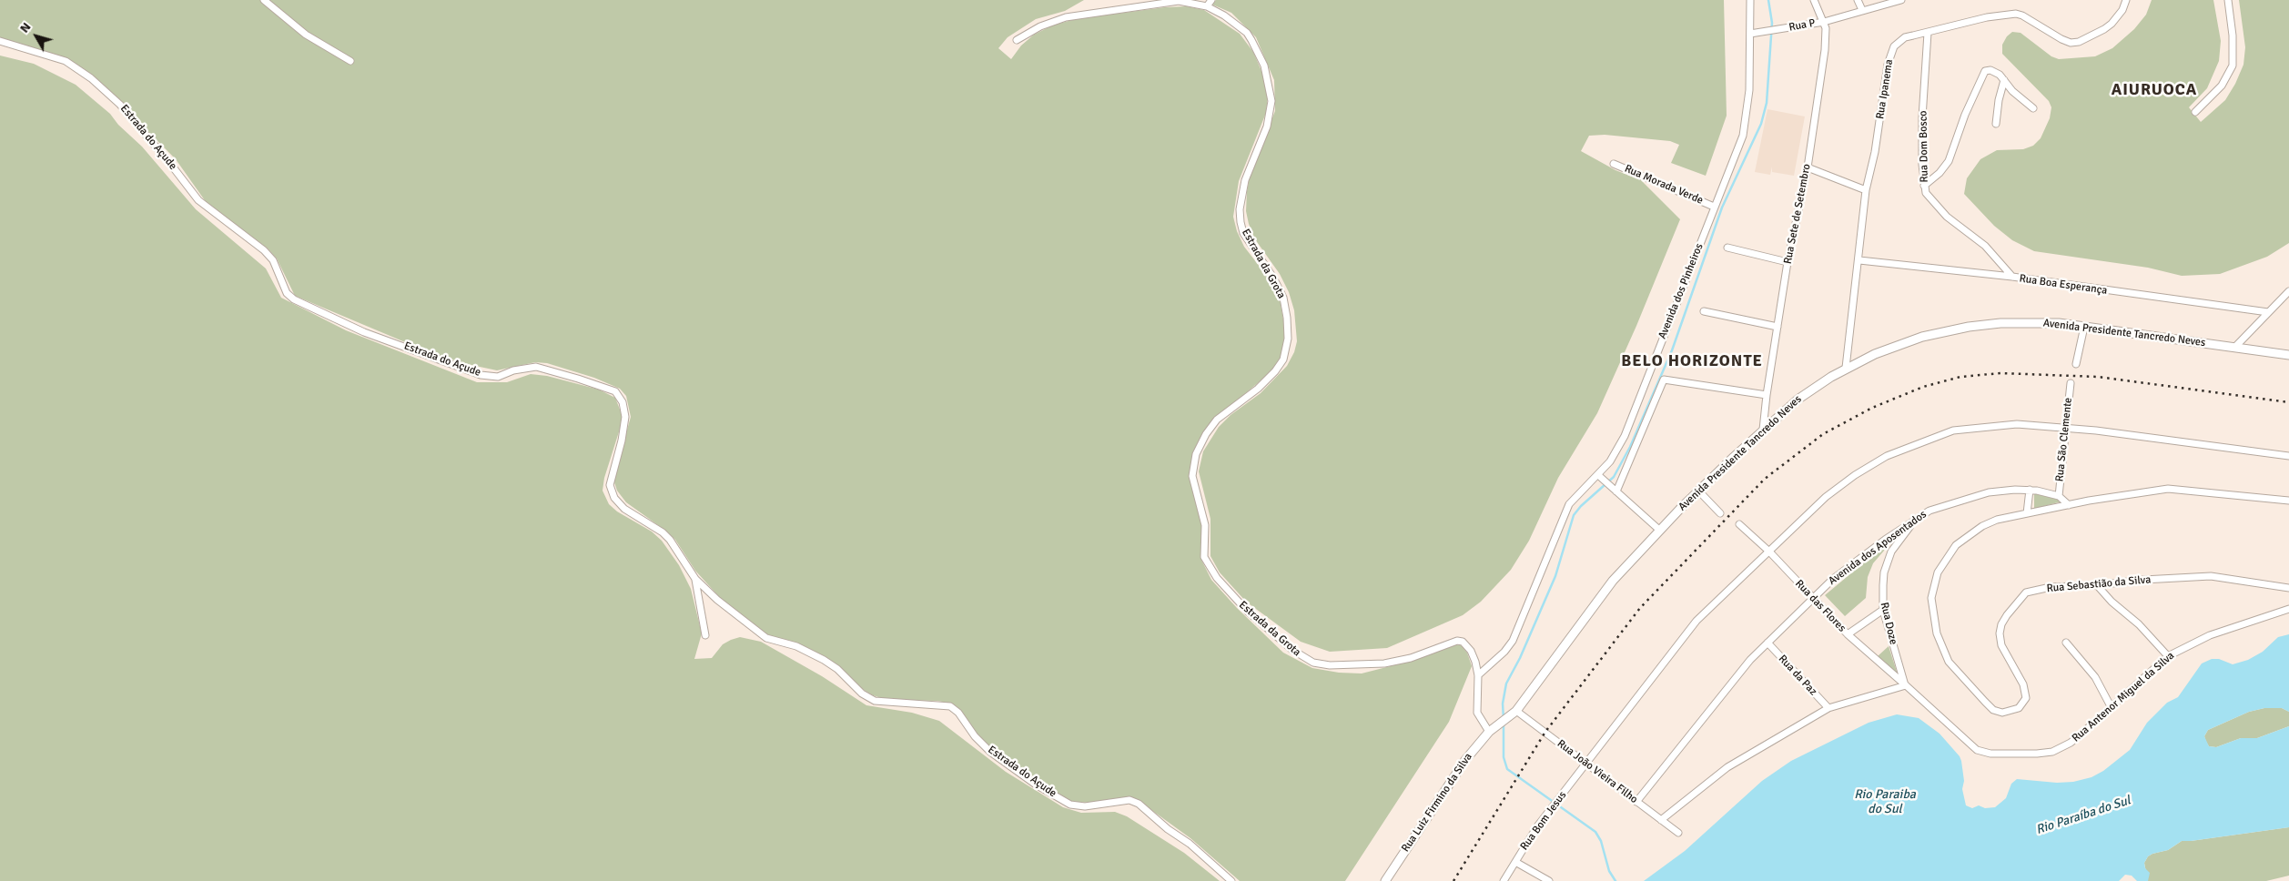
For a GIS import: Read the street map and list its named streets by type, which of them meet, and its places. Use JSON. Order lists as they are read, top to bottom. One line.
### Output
{"streets":{"street":["Rua P","Rua Ipanema","Estrada do Açude","Rua Dom Bosco","Rua Morada Verde","Rua Sete de Setembro","Estrada da Grota","Rua Boa Esperança","Avenida dos Pinheiros","Avenida Presidente Tancredo Neves","Rua São Clemente","Avenida dos Aposentados","Rua Sebastião da Silva","Rua das Flores","Rua Doze","Rua da Paz","Rua Antenor Miguel da Silva","Rua João Vieira Filho","Rua Luiz Firmino da Silva","Rua Bom Jesus"]},"crossings":[["Rua P","Rua Sete de Setembro"],["Rua P","Avenida dos Pinheiros"],["Rua Ipanema","Rua Dom Bosco"],["Rua Ipanema","Rua Boa Esperança"],["Rua Ipanema","Avenida Presidente Tancredo Neves"],["Rua Dom Bosco","Rua Boa Esperança"],["Rua Morada Verde","Avenida dos Pinheiros"],["Rua Sete de Setembro","Avenida Presidente Tancredo Neves"],["Estrada da Grota","Avenida dos Pinheiros"],["Avenida Presidente Tancredo Neves","Rua João Vieira Filho"],["Avenida Presidente Tancredo Neves","Rua Luiz Firmino da Silva"],["Rua São Clemente","Avenida dos Aposentados"],["Rua São Clemente","Rua Bom Jesus"],["Avenida dos Aposentados","Rua Sebastião da Silva"],["Avenida dos Aposentados","Rua das Flores"],["Avenida dos Aposentados","Rua Doze"],["Avenida dos Aposentados","Rua da Paz"],["Avenida dos Aposentados","Rua João Vieira Filho"],["Rua das Flores","Rua Doze"],["Rua das Flores","Rua Antenor Miguel da Silva"],["Rua das Flores","Rua Bom Jesus"],["Rua Doze","Rua Antenor Miguel da Silva"],["Rua João Vieira Filho","Rua Bom Jesus"]],"districts":["AIURUOCA","BELO HORIZONTE"],"water":["Rio Paraiba do Sul","Rio Paraíba do Sul"],"north":"top left"}
